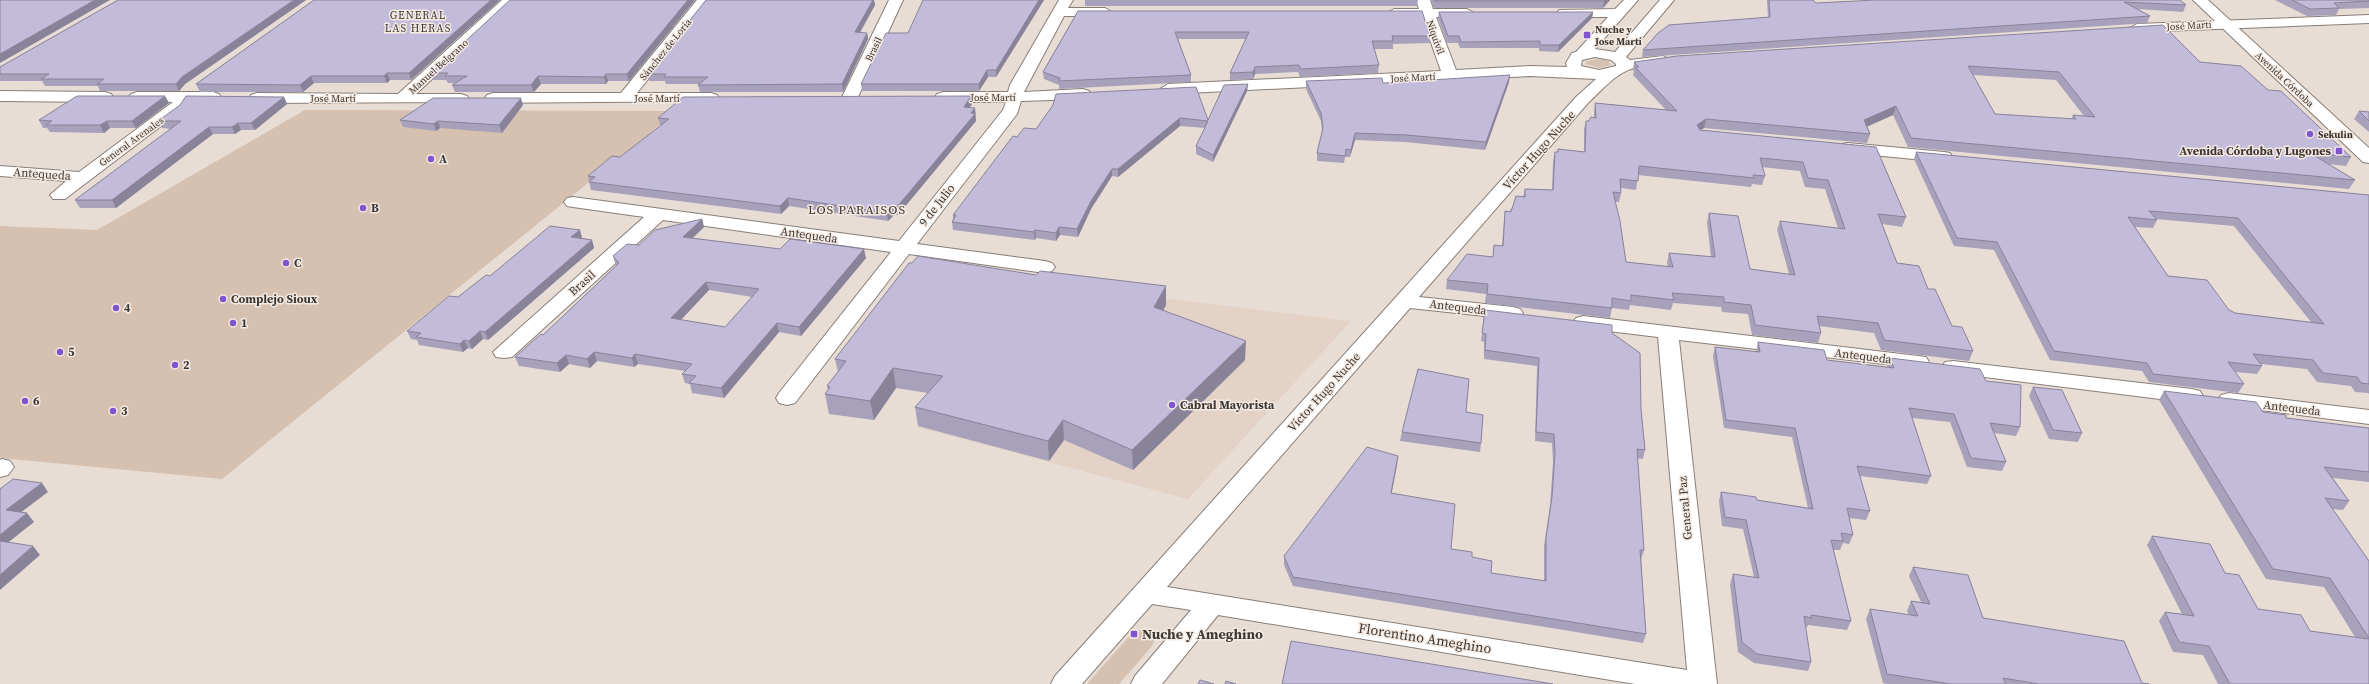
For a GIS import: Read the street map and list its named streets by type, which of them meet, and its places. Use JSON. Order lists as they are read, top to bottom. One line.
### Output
{"streets":{"main road":["Avenida Córdoba"],"street":["José Martí","Niquivil","Sánchez de Loria","Brasil","Manuel Belgrano","General Arenales","Víctor Hugo Nuche","Antequeda","9 de Julio","General Paz","Florentino Ameghino"]},"crossings":[["José Martí","Niquivil"],["José Martí","Sánchez de Loria"],["José Martí","Manuel Belgrano"],["José Martí","Avenida Córdoba"],["José Martí","General Arenales"],["José Martí","Víctor Hugo Nuche"],["José Martí","9 de Julio"],["Brasil","Antequeda"],["General Arenales","Antequeda"],["Víctor Hugo Nuche","Antequeda"],["Víctor Hugo Nuche","Florentino Ameghino"],["Antequeda","9 de Julio"],["Antequeda","General Paz"],["General Paz","Florentino Ameghino"]],"districts":["GENERAL LAS HERAS","LOS PARAISOS"],"places":{"transit":["Nuche y Jose Martí","Avenida Córdoba y Lugones","Nuche y Ameghino"],"other":["Sekulin","A","B","C","Complejo Sioux","4","1","5","2","6","Cabral Mayorista","3"]}}
